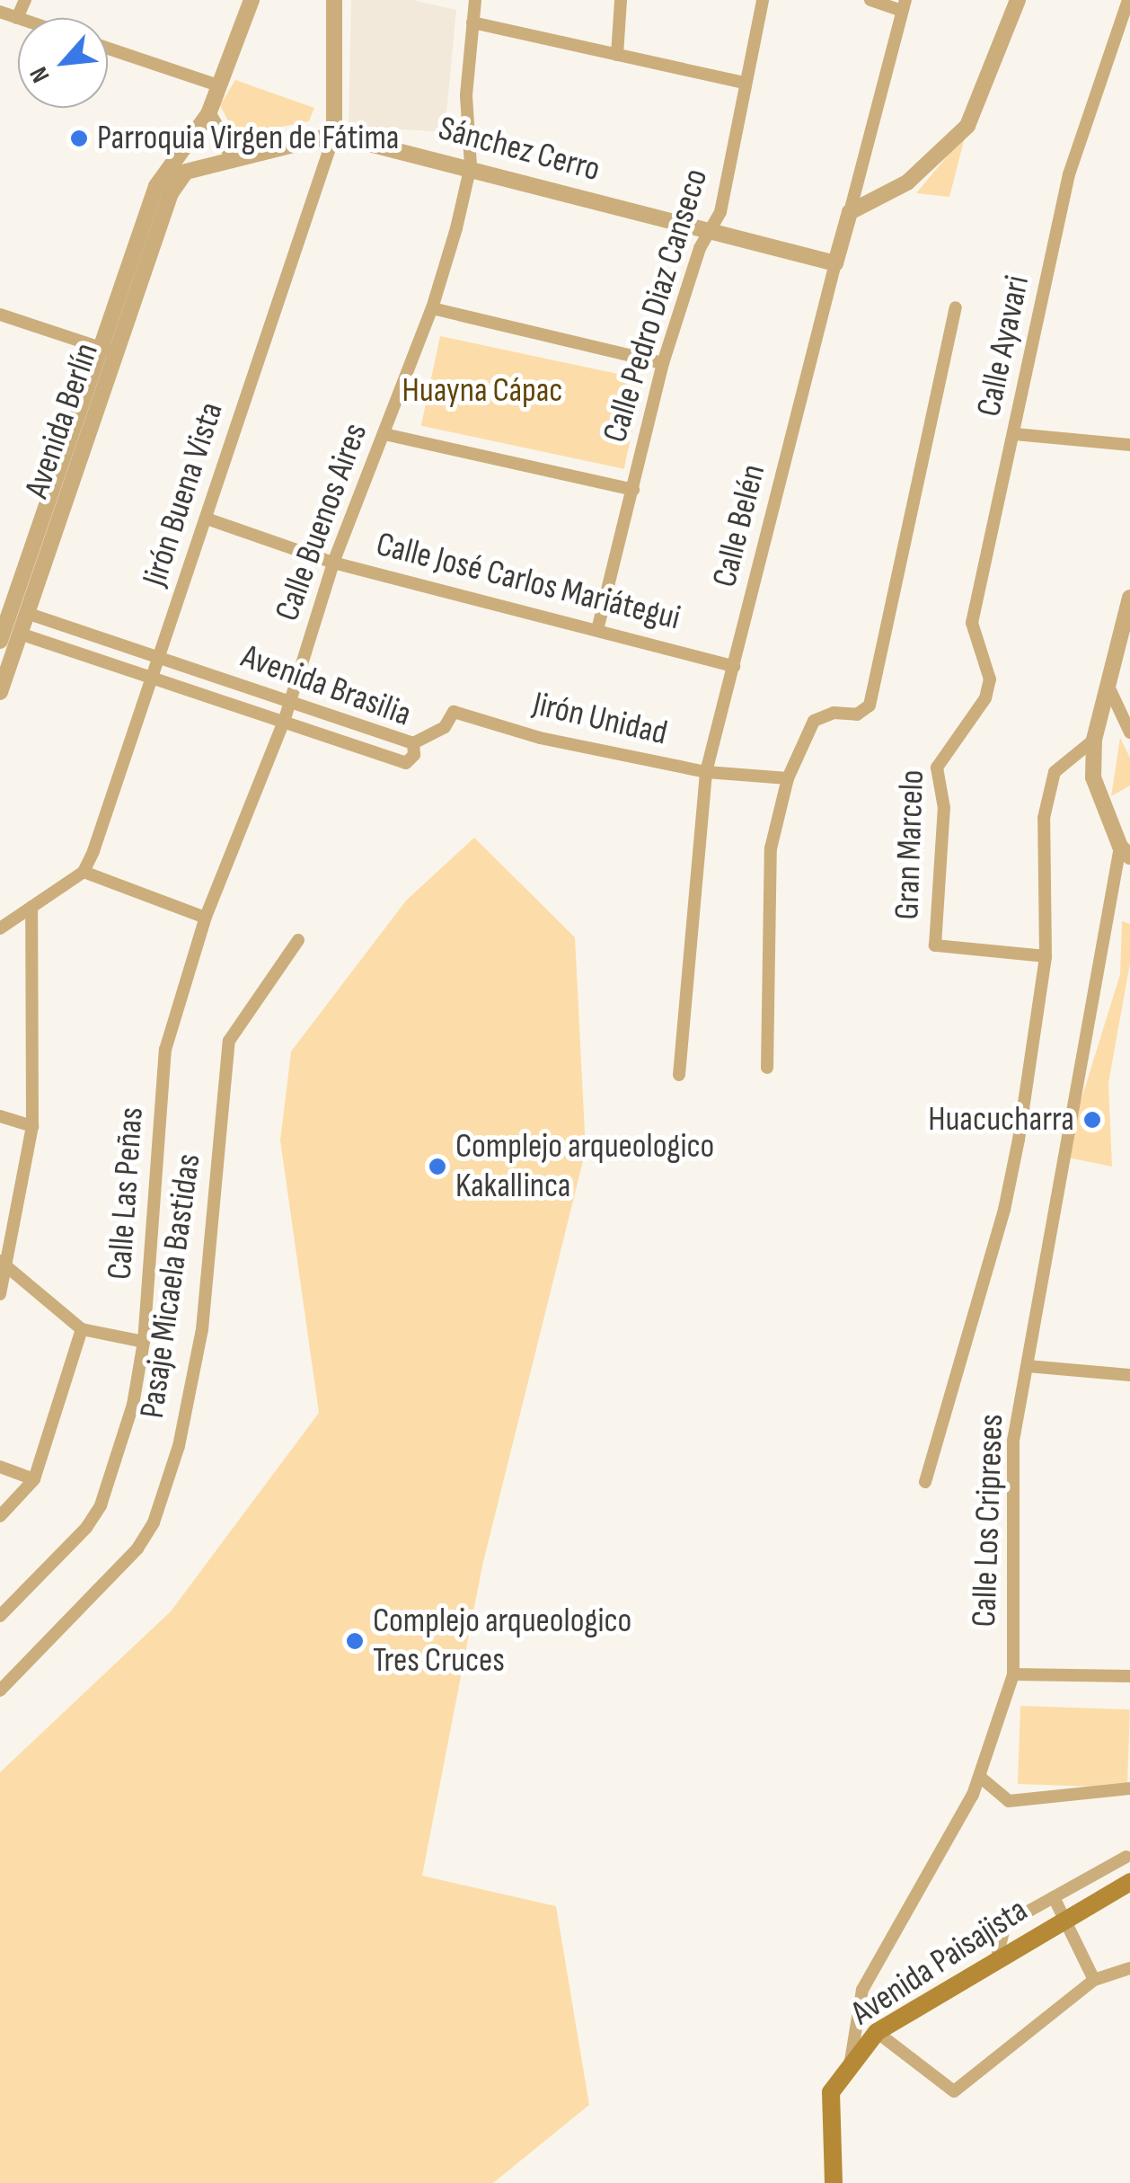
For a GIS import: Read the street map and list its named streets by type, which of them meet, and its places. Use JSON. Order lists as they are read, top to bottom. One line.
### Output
{"streets":{"main road":["Avenida Paisajista"],"street":["Sánchez Cerro","Calle Pedro Diaz Canseco","Calle Ayavari","Avenida Berlín","Jirón Buena Vista","Calle Buenos Aires","Calle Belén","Calle José Carlos Mariátegui","Avenida Brasilia","Jirón Unidad","Gran Marcelo","Calle Las Peñas","Pasaje Micaela Bastidas","Calle Los Cripreses"]},"crossings":[["Sánchez Cerro","Calle Pedro Diaz Canseco"],["Sánchez Cerro","Avenida Berlín"],["Sánchez Cerro","Jirón Buena Vista"],["Sánchez Cerro","Calle Buenos Aires"],["Sánchez Cerro","Calle Belén"],["Calle Pedro Diaz Canseco","Calle José Carlos Mariátegui"],["Calle Ayavari","Gran Marcelo"],["Avenida Berlín","Avenida Brasilia"],["Jirón Buena Vista","Calle José Carlos Mariátegui"],["Jirón Buena Vista","Avenida Brasilia"],["Calle Buenos Aires","Calle José Carlos Mariátegui"],["Calle Buenos Aires","Avenida Brasilia"],["Calle Buenos Aires","Calle Las Peñas"],["Calle Belén","Calle José Carlos Mariátegui"],["Calle Belén","Jirón Unidad"],["Avenida Brasilia","Jirón Unidad"],["Calle Los Cripreses","Avenida Paisajista"]],"parks":["Huayna Cápac"],"places":["Parroquia Virgen de Fátima","Huacucharra","Complejo arqueologico Kakallinca","Complejo arqueologico Tres Cruces"],"north":"bottom left"}
